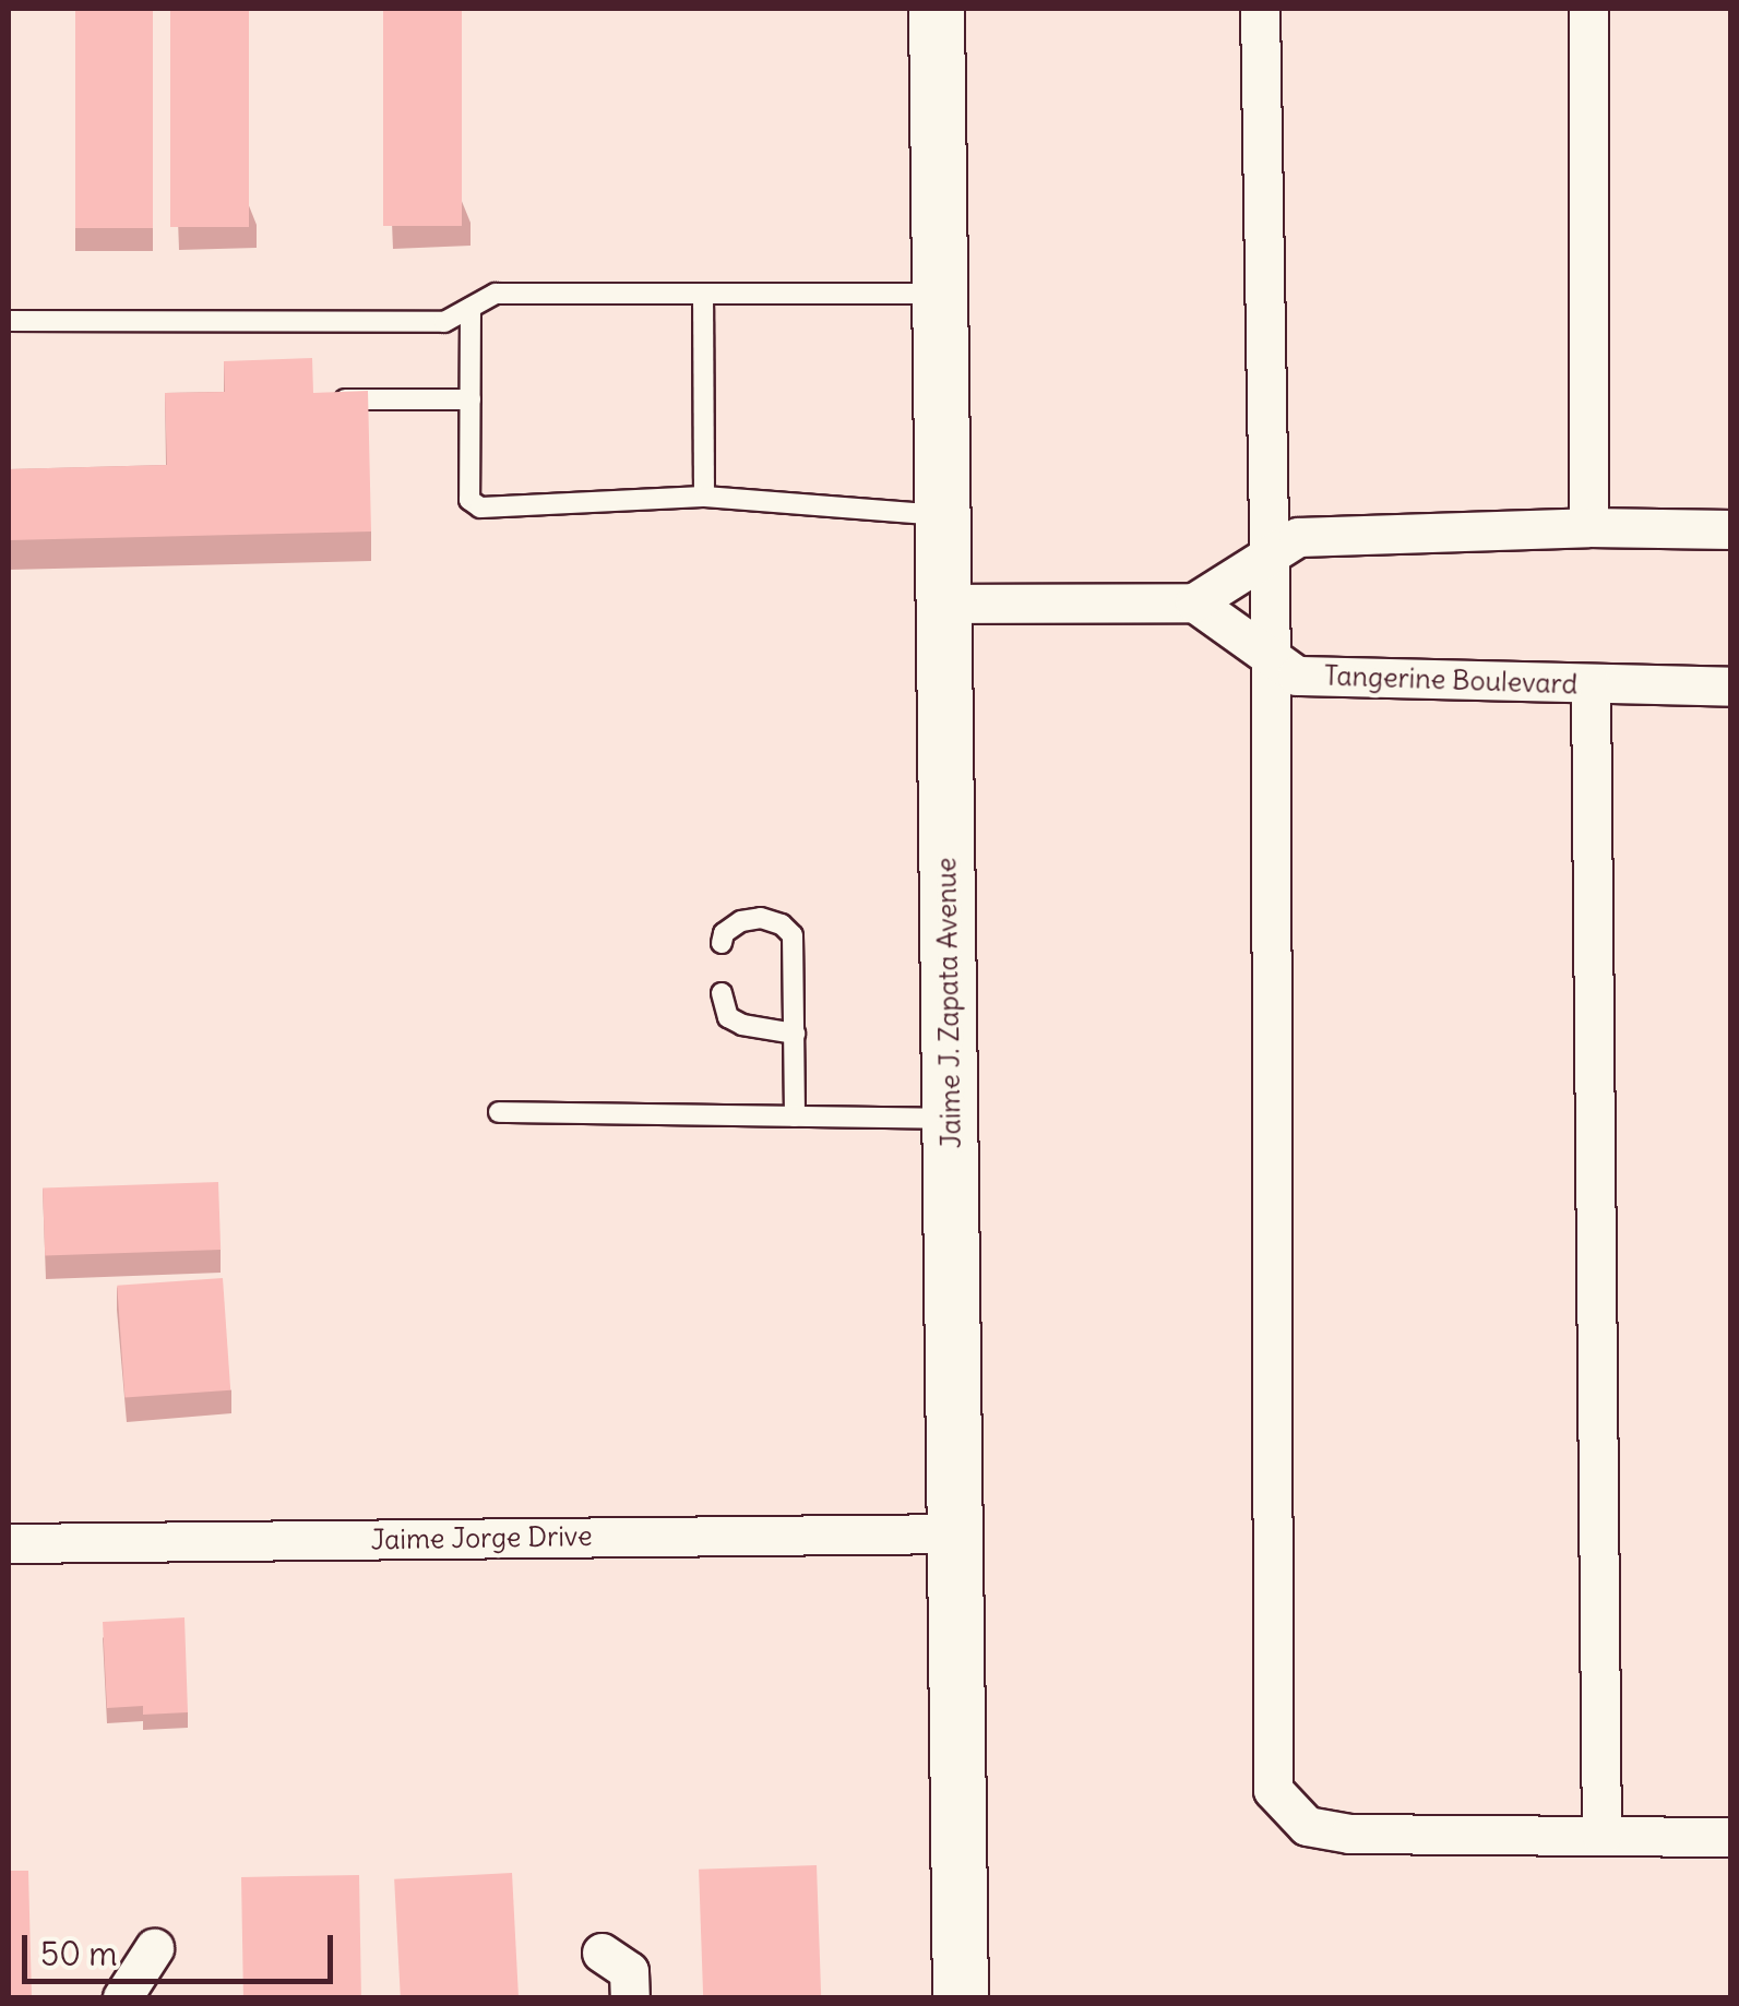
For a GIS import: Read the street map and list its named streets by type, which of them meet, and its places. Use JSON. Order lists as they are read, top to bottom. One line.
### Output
{"streets":{"street":["Tangerine Boulevard","Jaime J. Zapata Avenue","Jaime Jorge Drive"]},"crossings":[["Jaime J. Zapata Avenue","Jaime Jorge Drive"]],"scale_bar":"50 m"}
